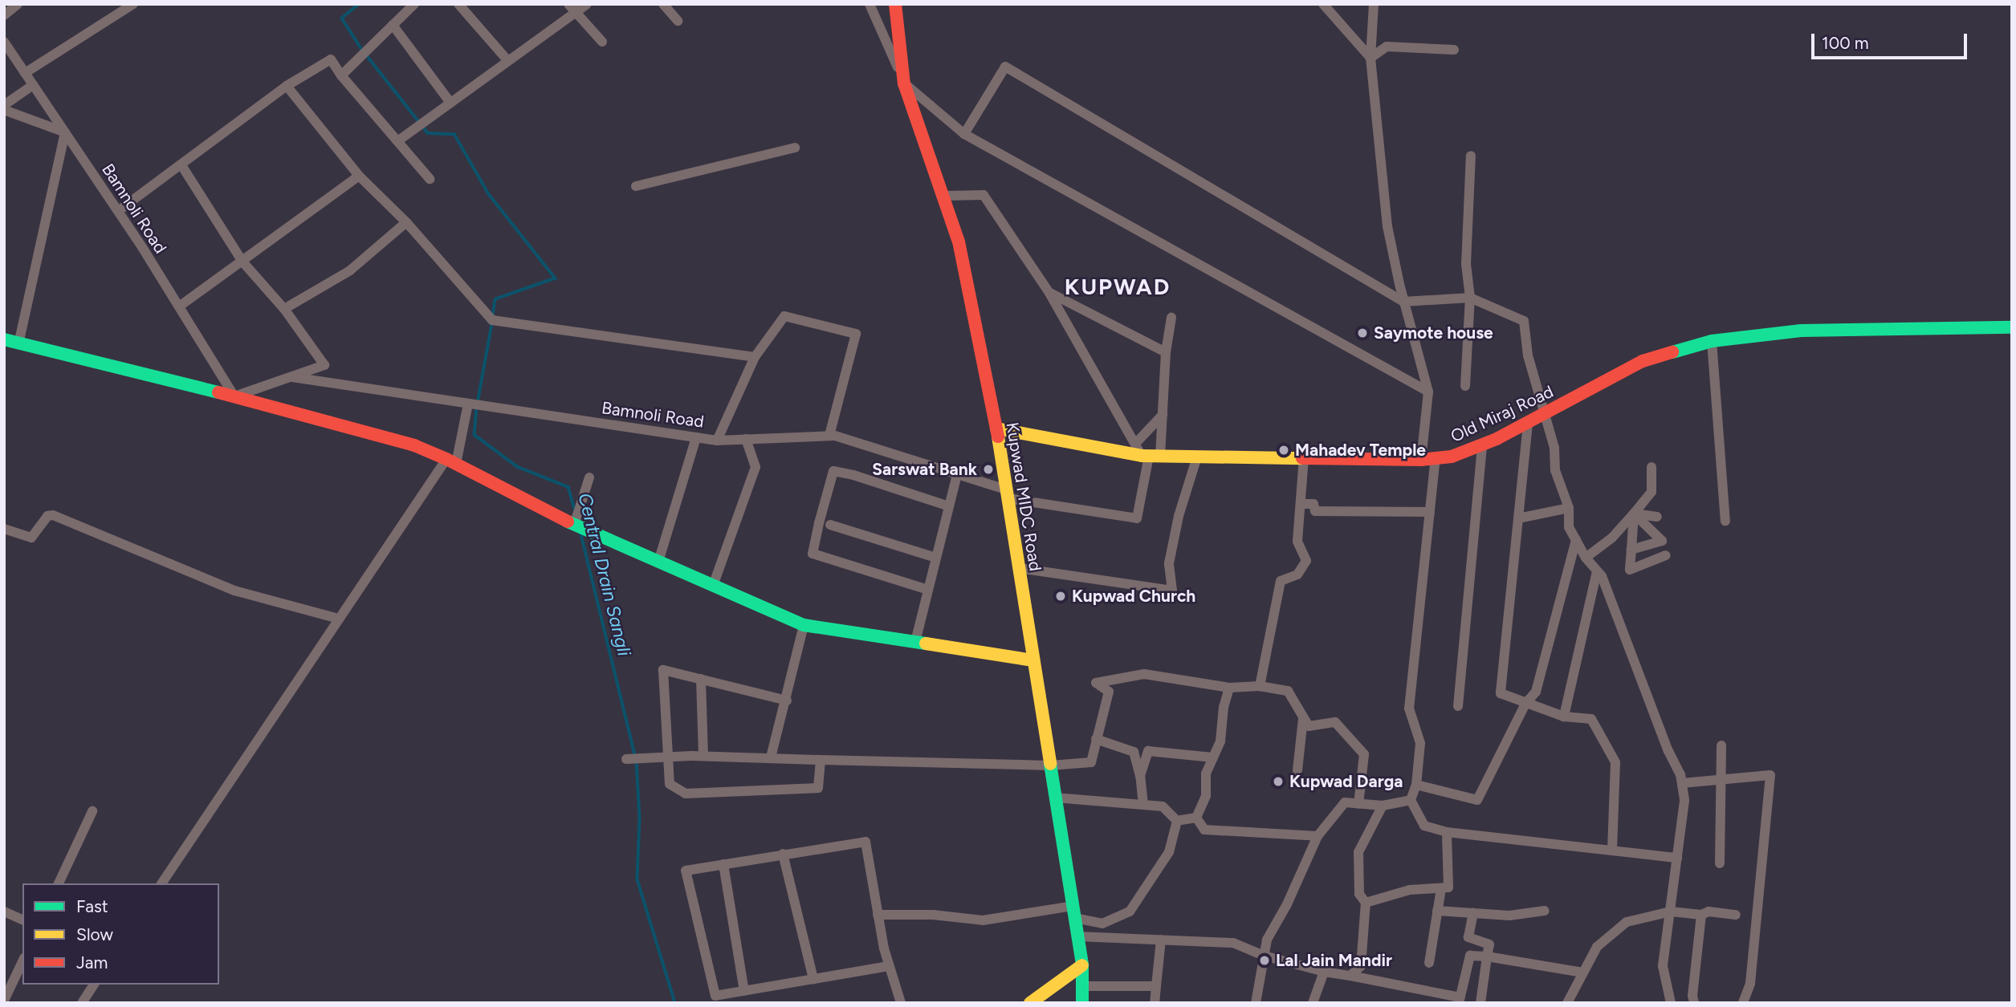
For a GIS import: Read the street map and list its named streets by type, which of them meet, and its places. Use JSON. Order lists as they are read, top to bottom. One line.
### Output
{"streets":{"main road":["Old Miraj Road","Kupwad MIDC Road"],"street":["Bamnoli Road"]},"crossings":[["Bamnoli Road","Old Miraj Road"],["Bamnoli Road","Kupwad MIDC Road"],["Old Miraj Road","Kupwad MIDC Road"]],"districts":["KUPWAD"],"water":["Central Drain Sangli"],"places":["Saymote house","Mahadev Temple","Sarswat Bank","Kupwad Church","Kupwad Darga","Lal Jain Mandir"],"legend":["Fast","Slow","Jam"],"scale_bar":"100 m"}
